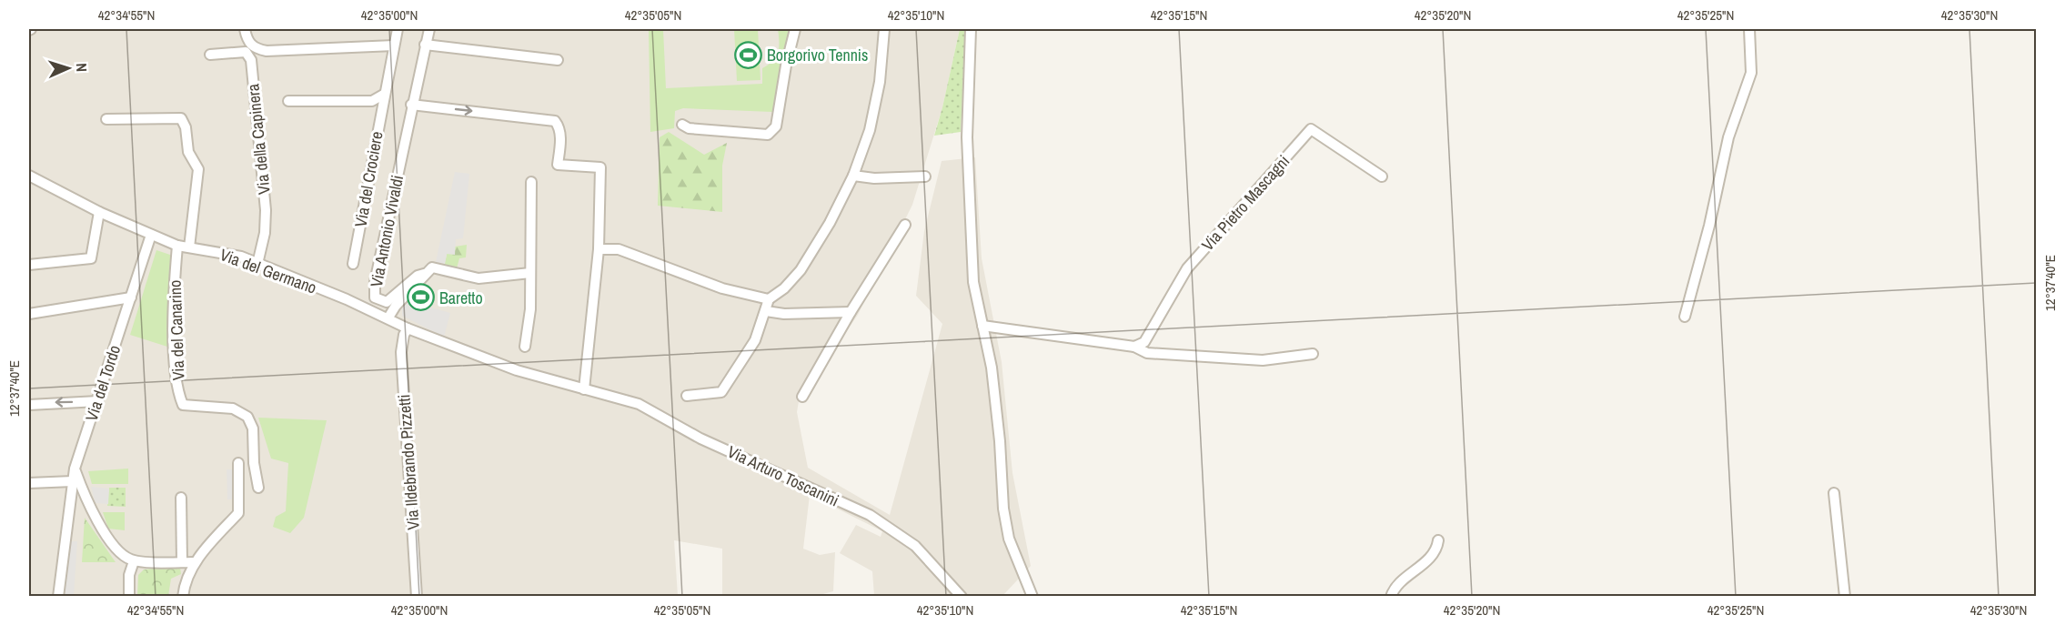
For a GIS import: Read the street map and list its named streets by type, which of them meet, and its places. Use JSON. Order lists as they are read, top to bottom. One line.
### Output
{"streets":{"street":["Via della Capinera","Via del Crociere","Via Pietro Mascagni","Via Antonio Vivaldi","Via del Germano","Via del Canarino","Via del Tordo","Via Ildebrando Pizzetti","Via Arturo Toscanini"]},"crossings":[["Via della Capinera","Via del Germano"],["Via del Germano","Via del Canarino"],["Via del Germano","Via del Tordo"],["Via del Germano","Via Arturo Toscanini"],["Via Ildebrando Pizzetti","Via Arturo Toscanini"]],"places":{"sports":["Borgorivo Tennis","Baretto"]},"north":"right","coordinates":["42°34'55\"N","42°35'00\"N","42°35'05\"N","42°35'10\"N","42°35'15\"N","42°35'20\"N","42°35'25\"N","42°35'30\"N","12°37'40\"E"]}
